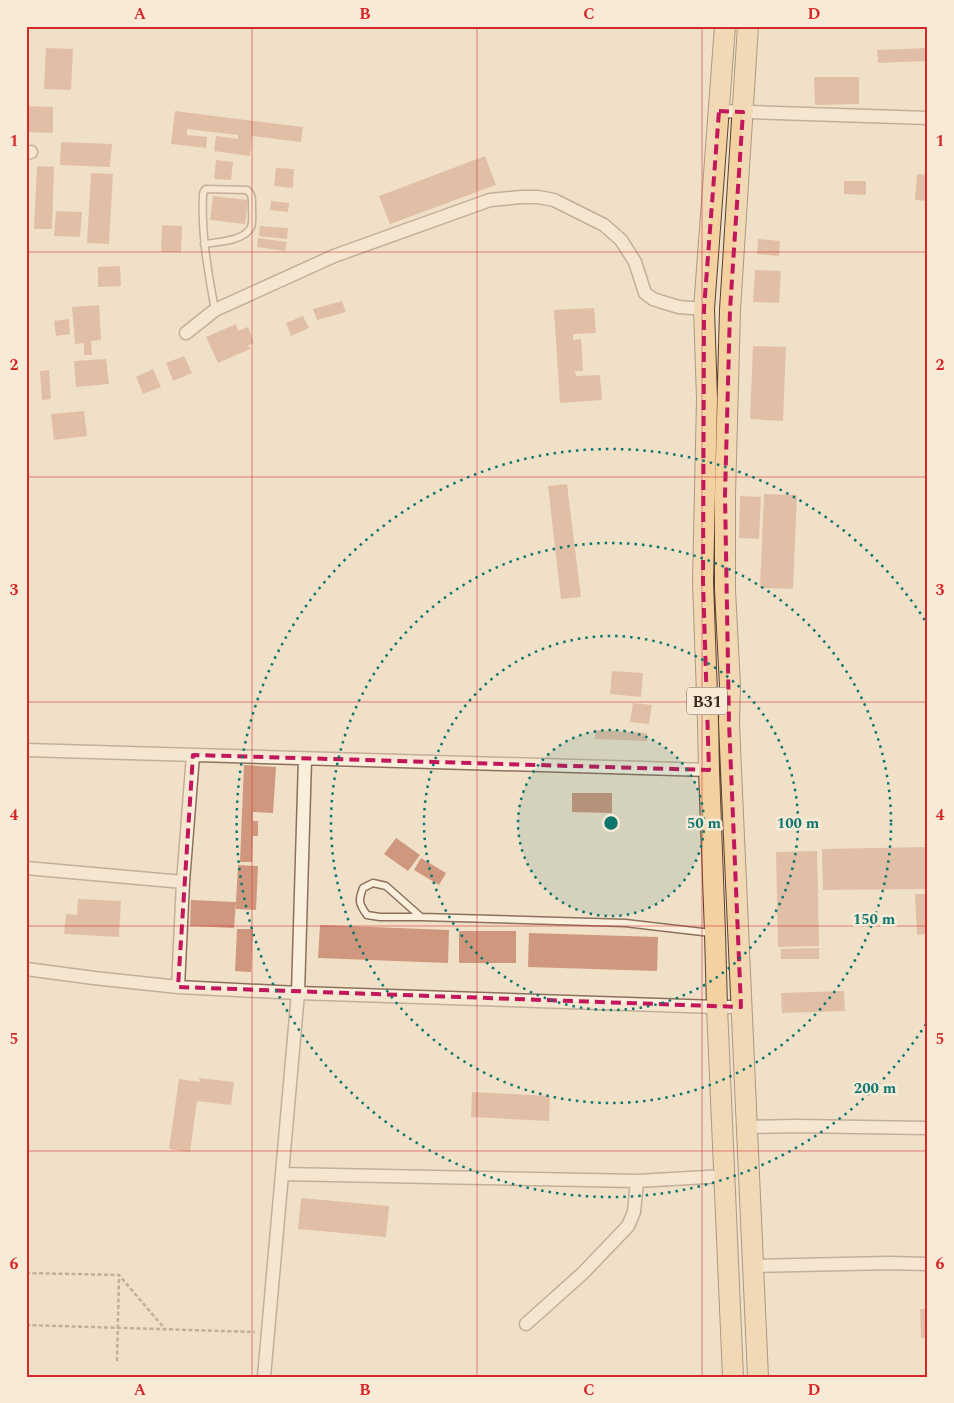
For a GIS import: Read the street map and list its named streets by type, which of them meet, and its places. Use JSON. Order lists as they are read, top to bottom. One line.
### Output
{"streets":{"main road":["B31"]},"grid":{"columns":["A","B","C","D"],"rows":["1","2","3","4","5","6"]},"rings":["50 m","100 m","150 m","200 m"]}
